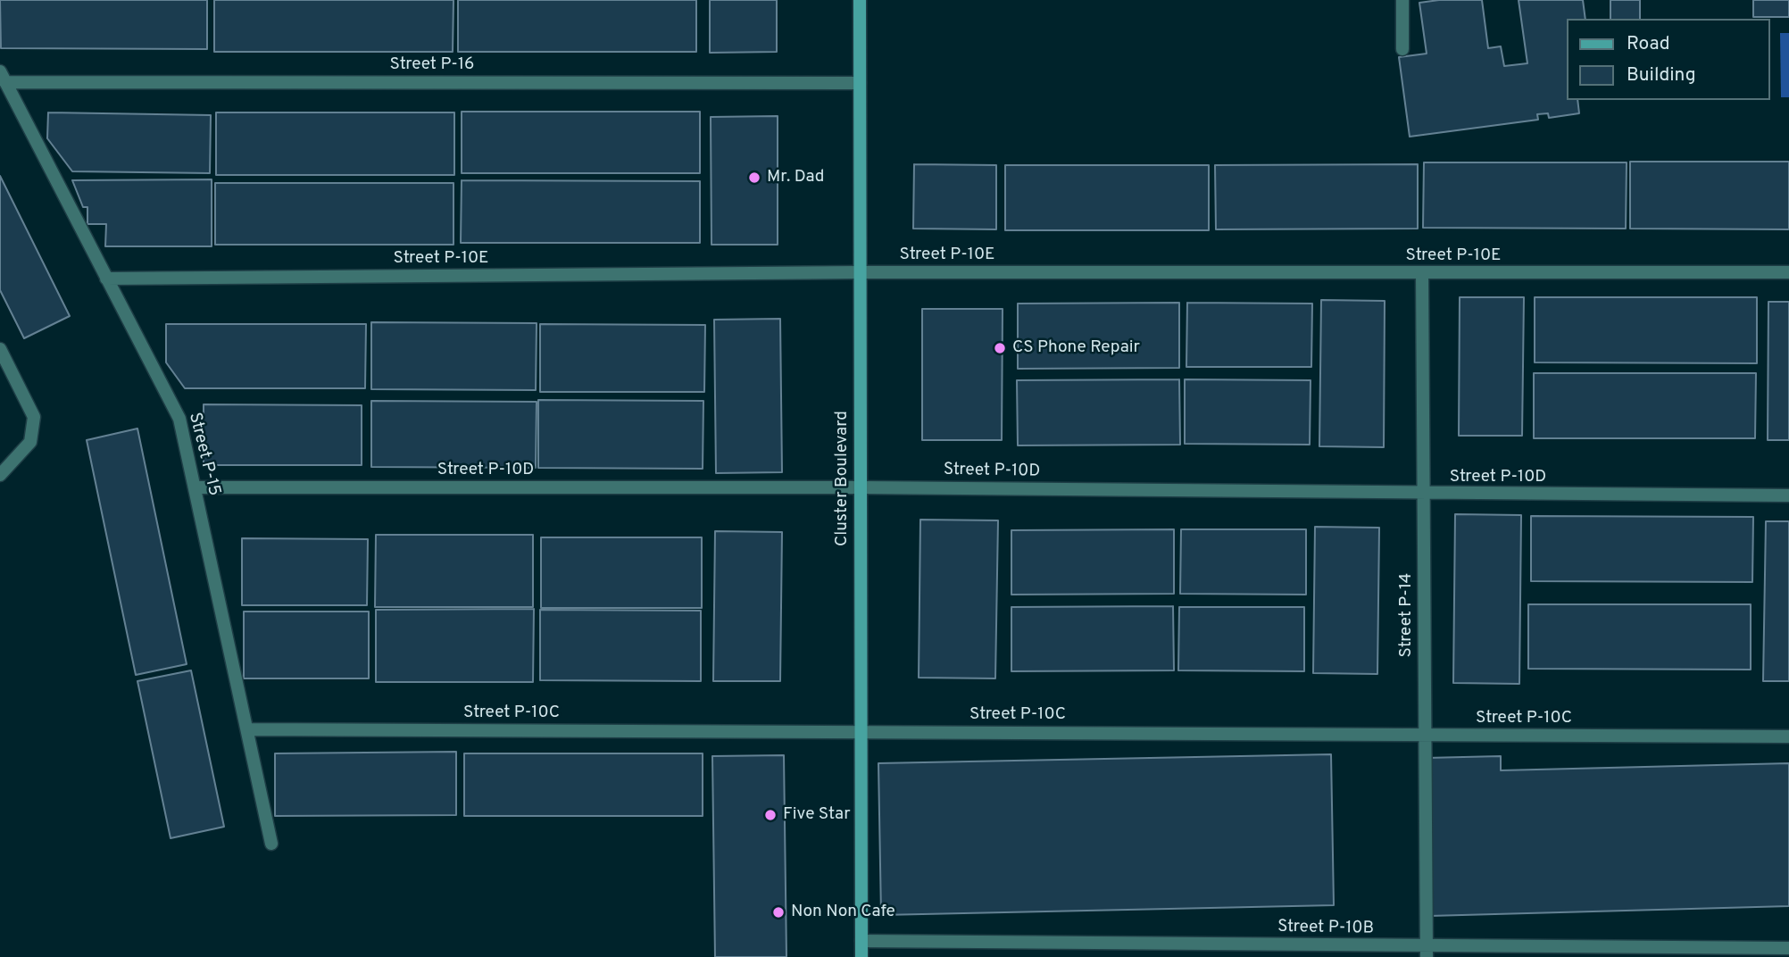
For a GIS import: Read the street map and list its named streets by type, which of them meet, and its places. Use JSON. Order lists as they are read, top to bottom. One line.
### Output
{"streets":{"street":["Street P-16","Street P-10E","Street P-15","Street P-10D","Cluster Boulevard","Street P-14","Street P-10C","Street P-10B"]},"crossings":[["Street P-16","Street P-15"],["Street P-16","Cluster Boulevard"],["Street P-10E","Street P-15"],["Street P-10E","Cluster Boulevard"],["Street P-10E","Street P-14"],["Street P-15","Street P-10D"],["Street P-15","Street P-10C"],["Street P-10D","Cluster Boulevard"],["Street P-10D","Street P-14"],["Cluster Boulevard","Street P-10C"],["Cluster Boulevard","Street P-10B"],["Street P-14","Street P-10C"],["Street P-14","Street P-10B"]],"places":["Mr. Dad","CS Phone Repair","Five Star","Non Non Cafe"],"legend":["Road","Building"]}
